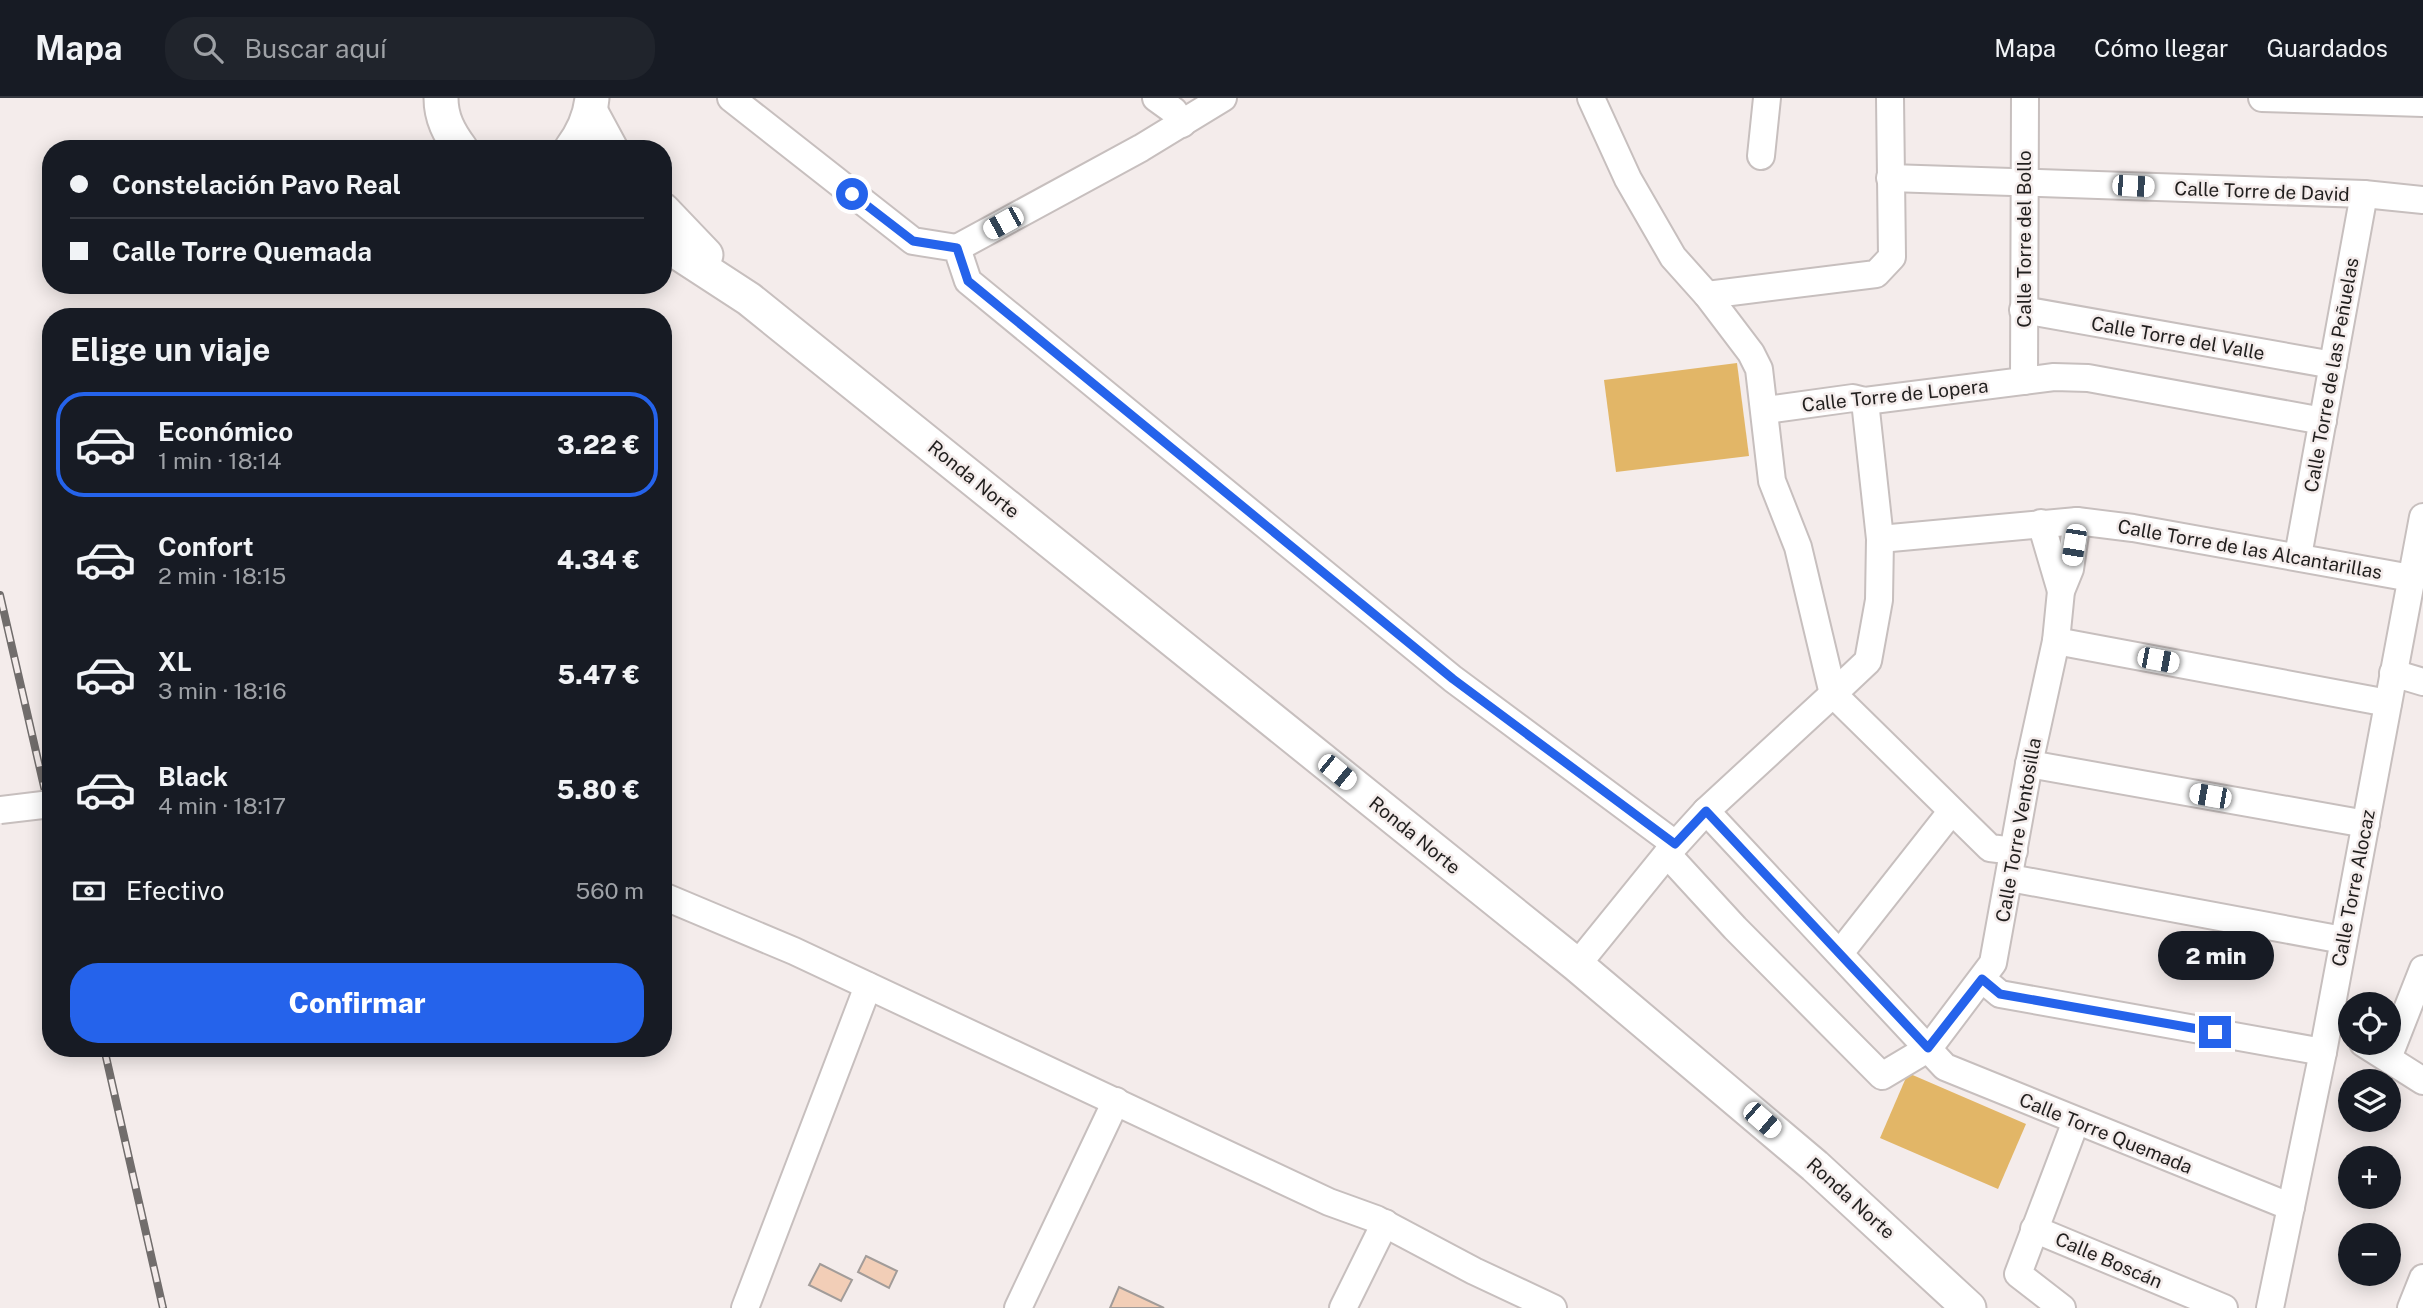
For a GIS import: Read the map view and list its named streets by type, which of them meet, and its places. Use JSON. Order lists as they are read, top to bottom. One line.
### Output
{"streets":{"main road":["Ronda Norte"],"street":["Calle Torre de David","Calle Torre del Bollo","Calle Torre del Valle","Calle Torre de las Peñuelas","Calle Torre de Lopera","Calle Torre de las Alcantarillas","Calle Torre Ventosilla","Calle Torre Alocaz","Calle Torre Quemada","Calle Boscán"]},"crossings":[["Calle Torre de David","Calle Torre del Bollo"],["Calle Torre de David","Calle Torre de las Peñuelas"],["Calle Torre del Bollo","Calle Torre del Valle"],["Calle Torre del Bollo","Calle Torre de Lopera"],["Calle Torre del Valle","Calle Torre de las Peñuelas"],["Calle Torre de las Peñuelas","Calle Torre de las Alcantarillas"],["Calle Torre de las Alcantarillas","Calle Torre Ventosilla"],["Calle Torre de las Alcantarillas","Calle Torre Alocaz"],["Calle Torre Ventosilla","Calle Torre Quemada"],["Calle Torre Alocaz","Calle Torre Quemada"]],"page":{"header":"Mapa","search":"Buscar aquí","nav":["Mapa","Cómo llegar","Guardados"],"banner":["Constelación Pavo Real","Calle Torre Quemada"],"heading":"Elige un viaje","list":[{"name":"Económico","note":"1 min · 18:14","value":"3.22 €"},{"name":"Confort","note":"2 min · 18:15","value":"4.34 €"},{"name":"XL","note":"3 min · 18:16","value":"5.47 €"},{"name":"Black","note":"4 min · 18:17","value":"5.80 €"}],"pay":["Efectivo","560 m"],"bubble":"2 min","buttons":"Confirmar","map_buttons":["+","−"]}}
